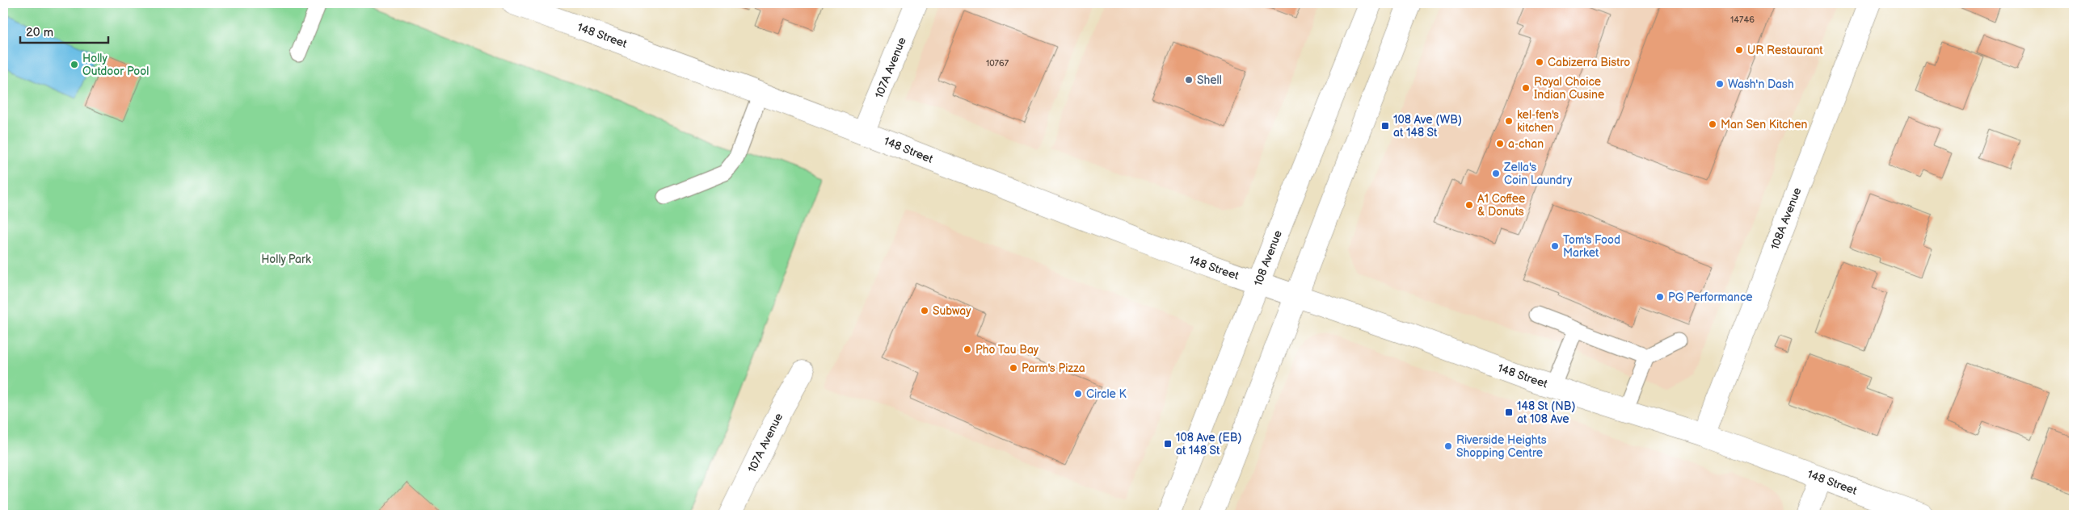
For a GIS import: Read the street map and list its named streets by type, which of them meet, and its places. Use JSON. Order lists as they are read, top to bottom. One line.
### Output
{"streets":{"main road":["148 Street","107A Avenue","108A Avenue","108 Avenue"]},"crossings":[["148 Street","107A Avenue"],["148 Street","108A Avenue"],["148 Street","108 Avenue"]],"parks":["Holly Park"],"places":{"other":["UR Restaurant","Cabizerra Bistro","Holly Outdoor Pool","Shell","Wash'n Dash","Royal Choice Indian Cusine","kel-fen's kitchen","Man Sen Kitchen","a-chan","Zella's Coin Laundry","A1 Coffee & Donuts","Tom's Food Market","PG Performance","Subway","Pho Tau Bay","Parm's Pizza","Circle K","Riverside Heights Shopping Centre"],"transit":["108 Ave (WB) at 148 St","148 St (NB) at 108 Ave","108 Ave (EB) at 148 St"]},"house_numbers":["14746","10767"],"scale_bar":"20 m"}
